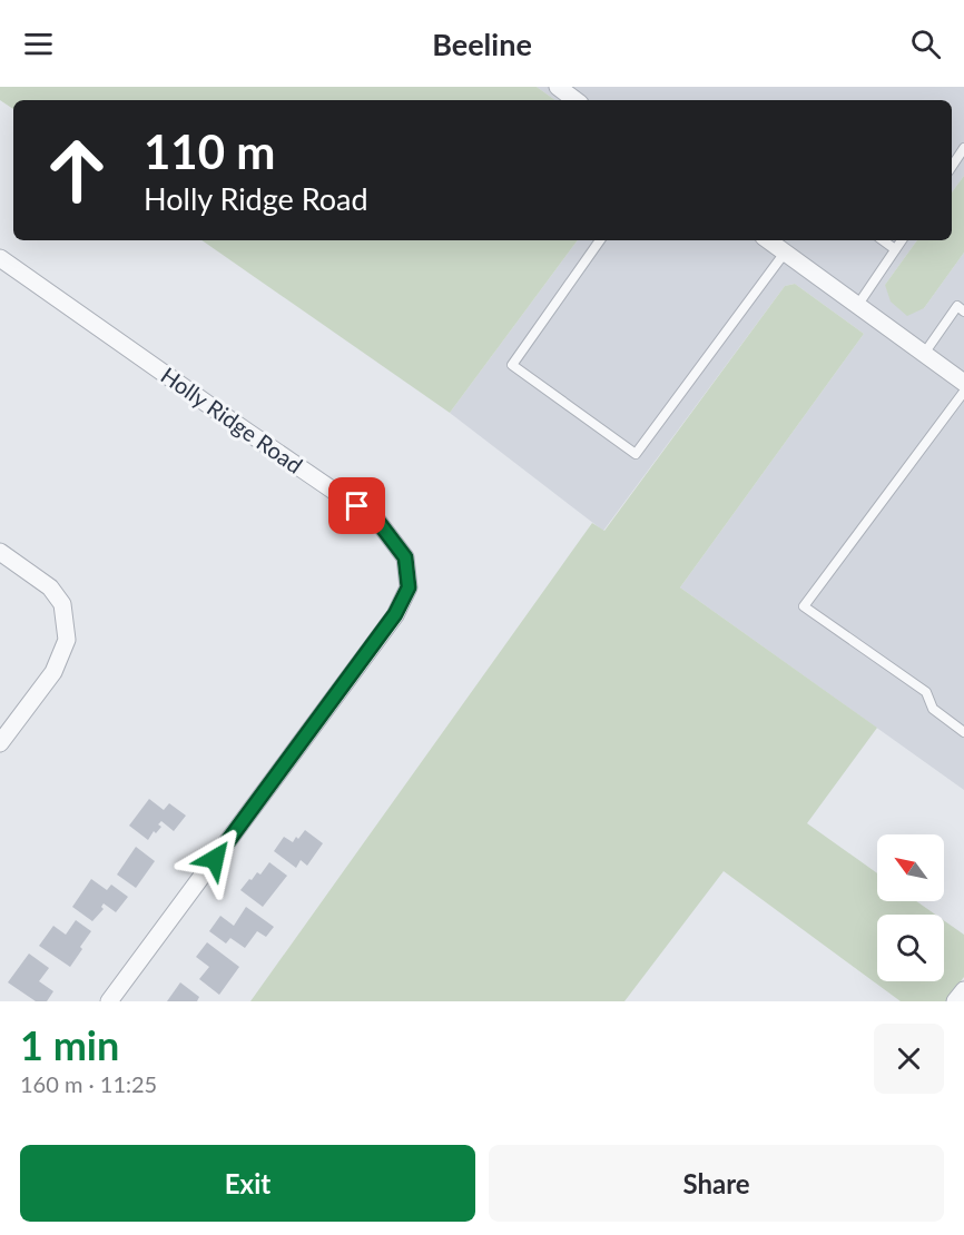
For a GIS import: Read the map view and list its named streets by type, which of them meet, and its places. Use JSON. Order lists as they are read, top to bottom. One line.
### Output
{"streets":{"street":["Holly Ridge Road"]},"north":"top left","page":{"header":"Beeline","turn":["110 m","Holly Ridge Road"],"heading":["1 min","160 m · 11:25"],"buttons":["Exit","Share"]}}
